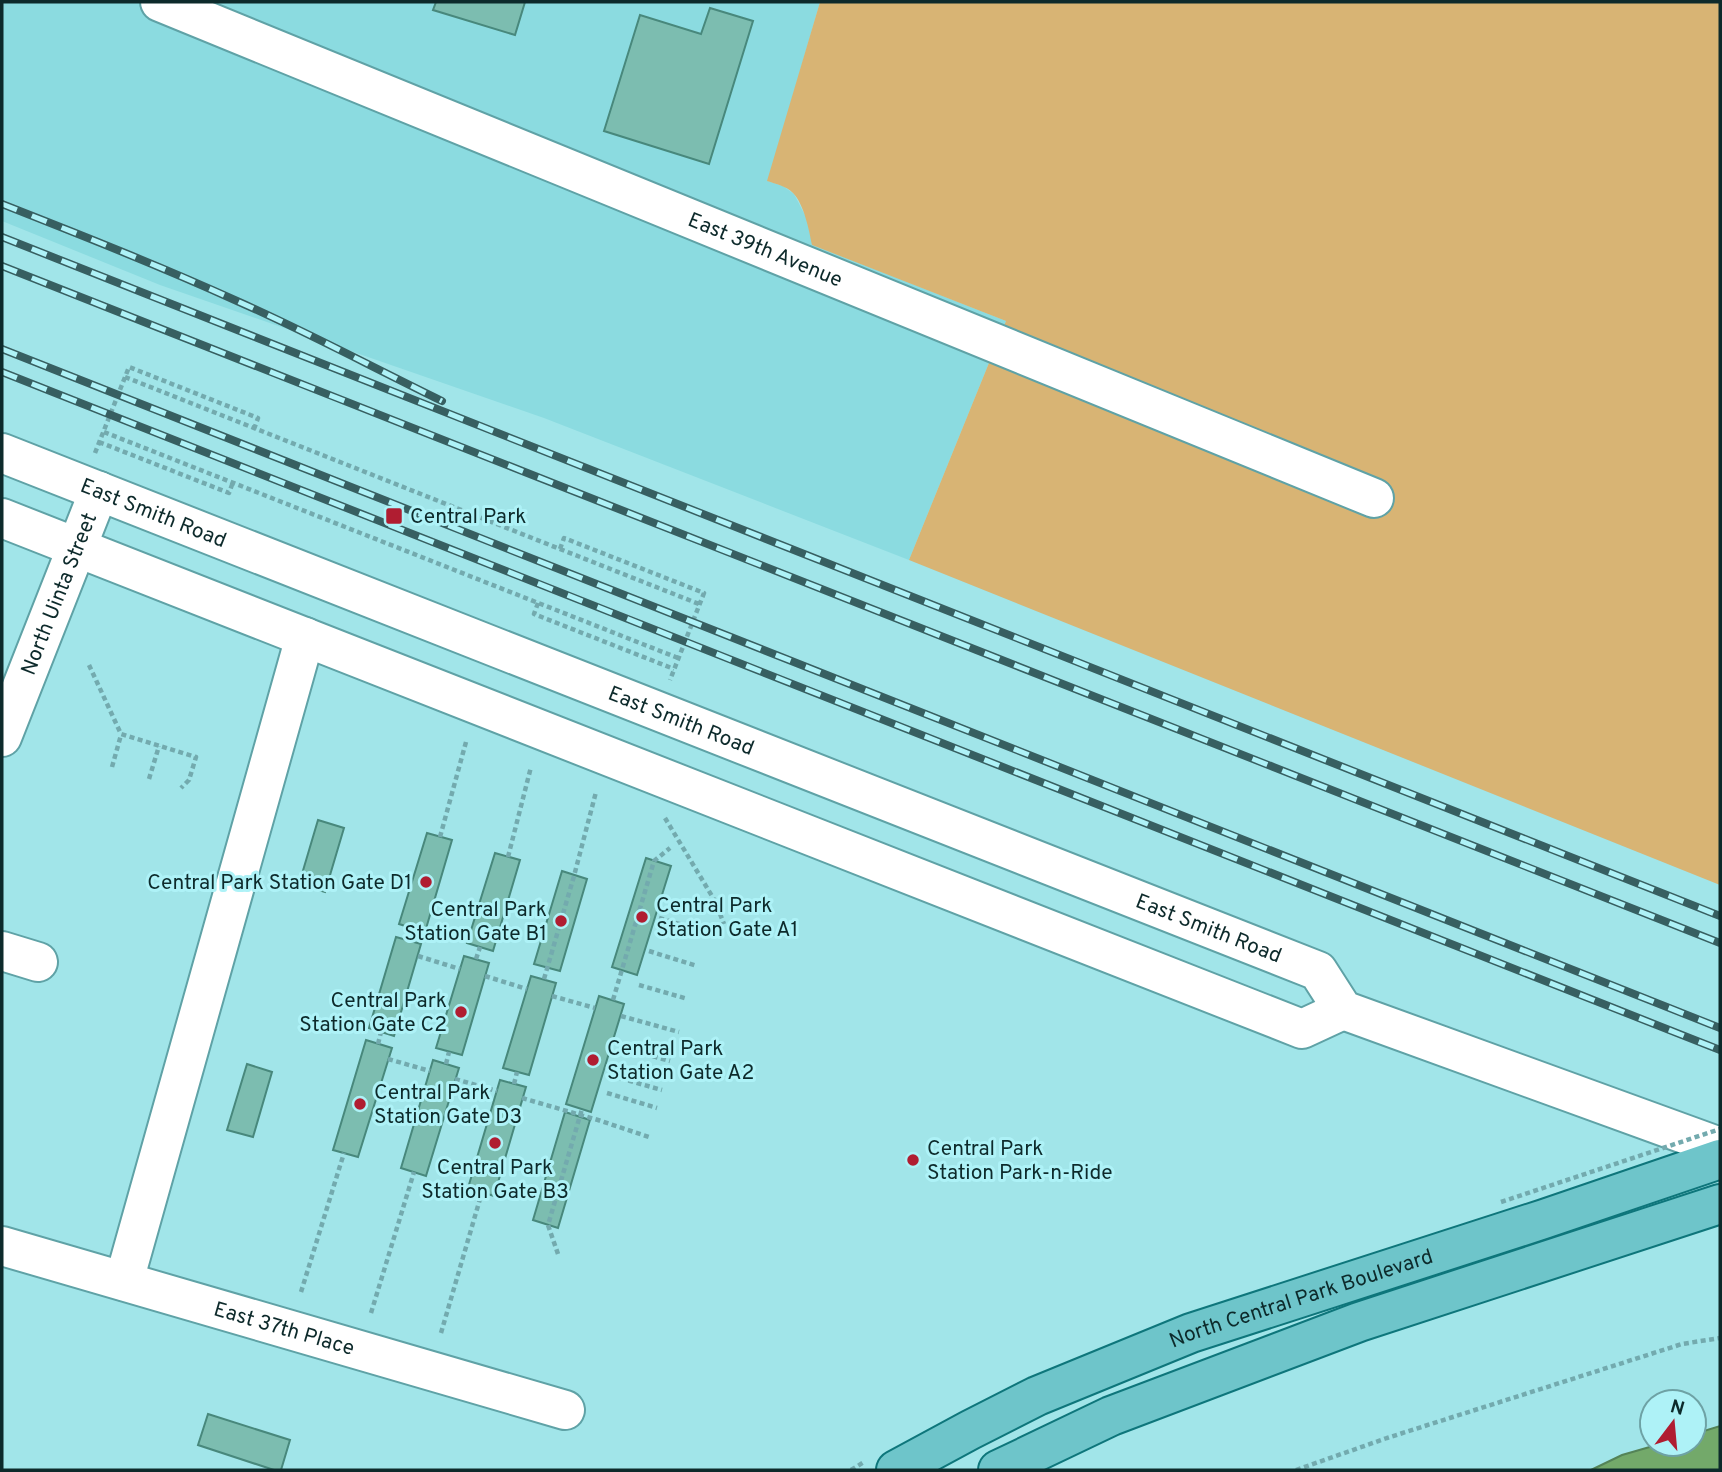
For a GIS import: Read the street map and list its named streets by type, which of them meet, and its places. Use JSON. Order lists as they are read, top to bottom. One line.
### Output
{"streets":{"main road":["North Central Park Boulevard"],"street":["East 39th Avenue","East Smith Road","North Uinta Street","East 37th Place"]},"crossings":[["East Smith Road","North Uinta Street"]],"places":{"transit":["Central Park"],"other":["Central Park Station Gate D1","Central Park Station Gate A1","Central Park Station Gate B1","Central Park Station Gate C2","Central Park Station Gate A2","Central Park Station Gate D3","Central Park Station Gate B3","Central Park Station Park-n-Ride"]},"north":"top"}
